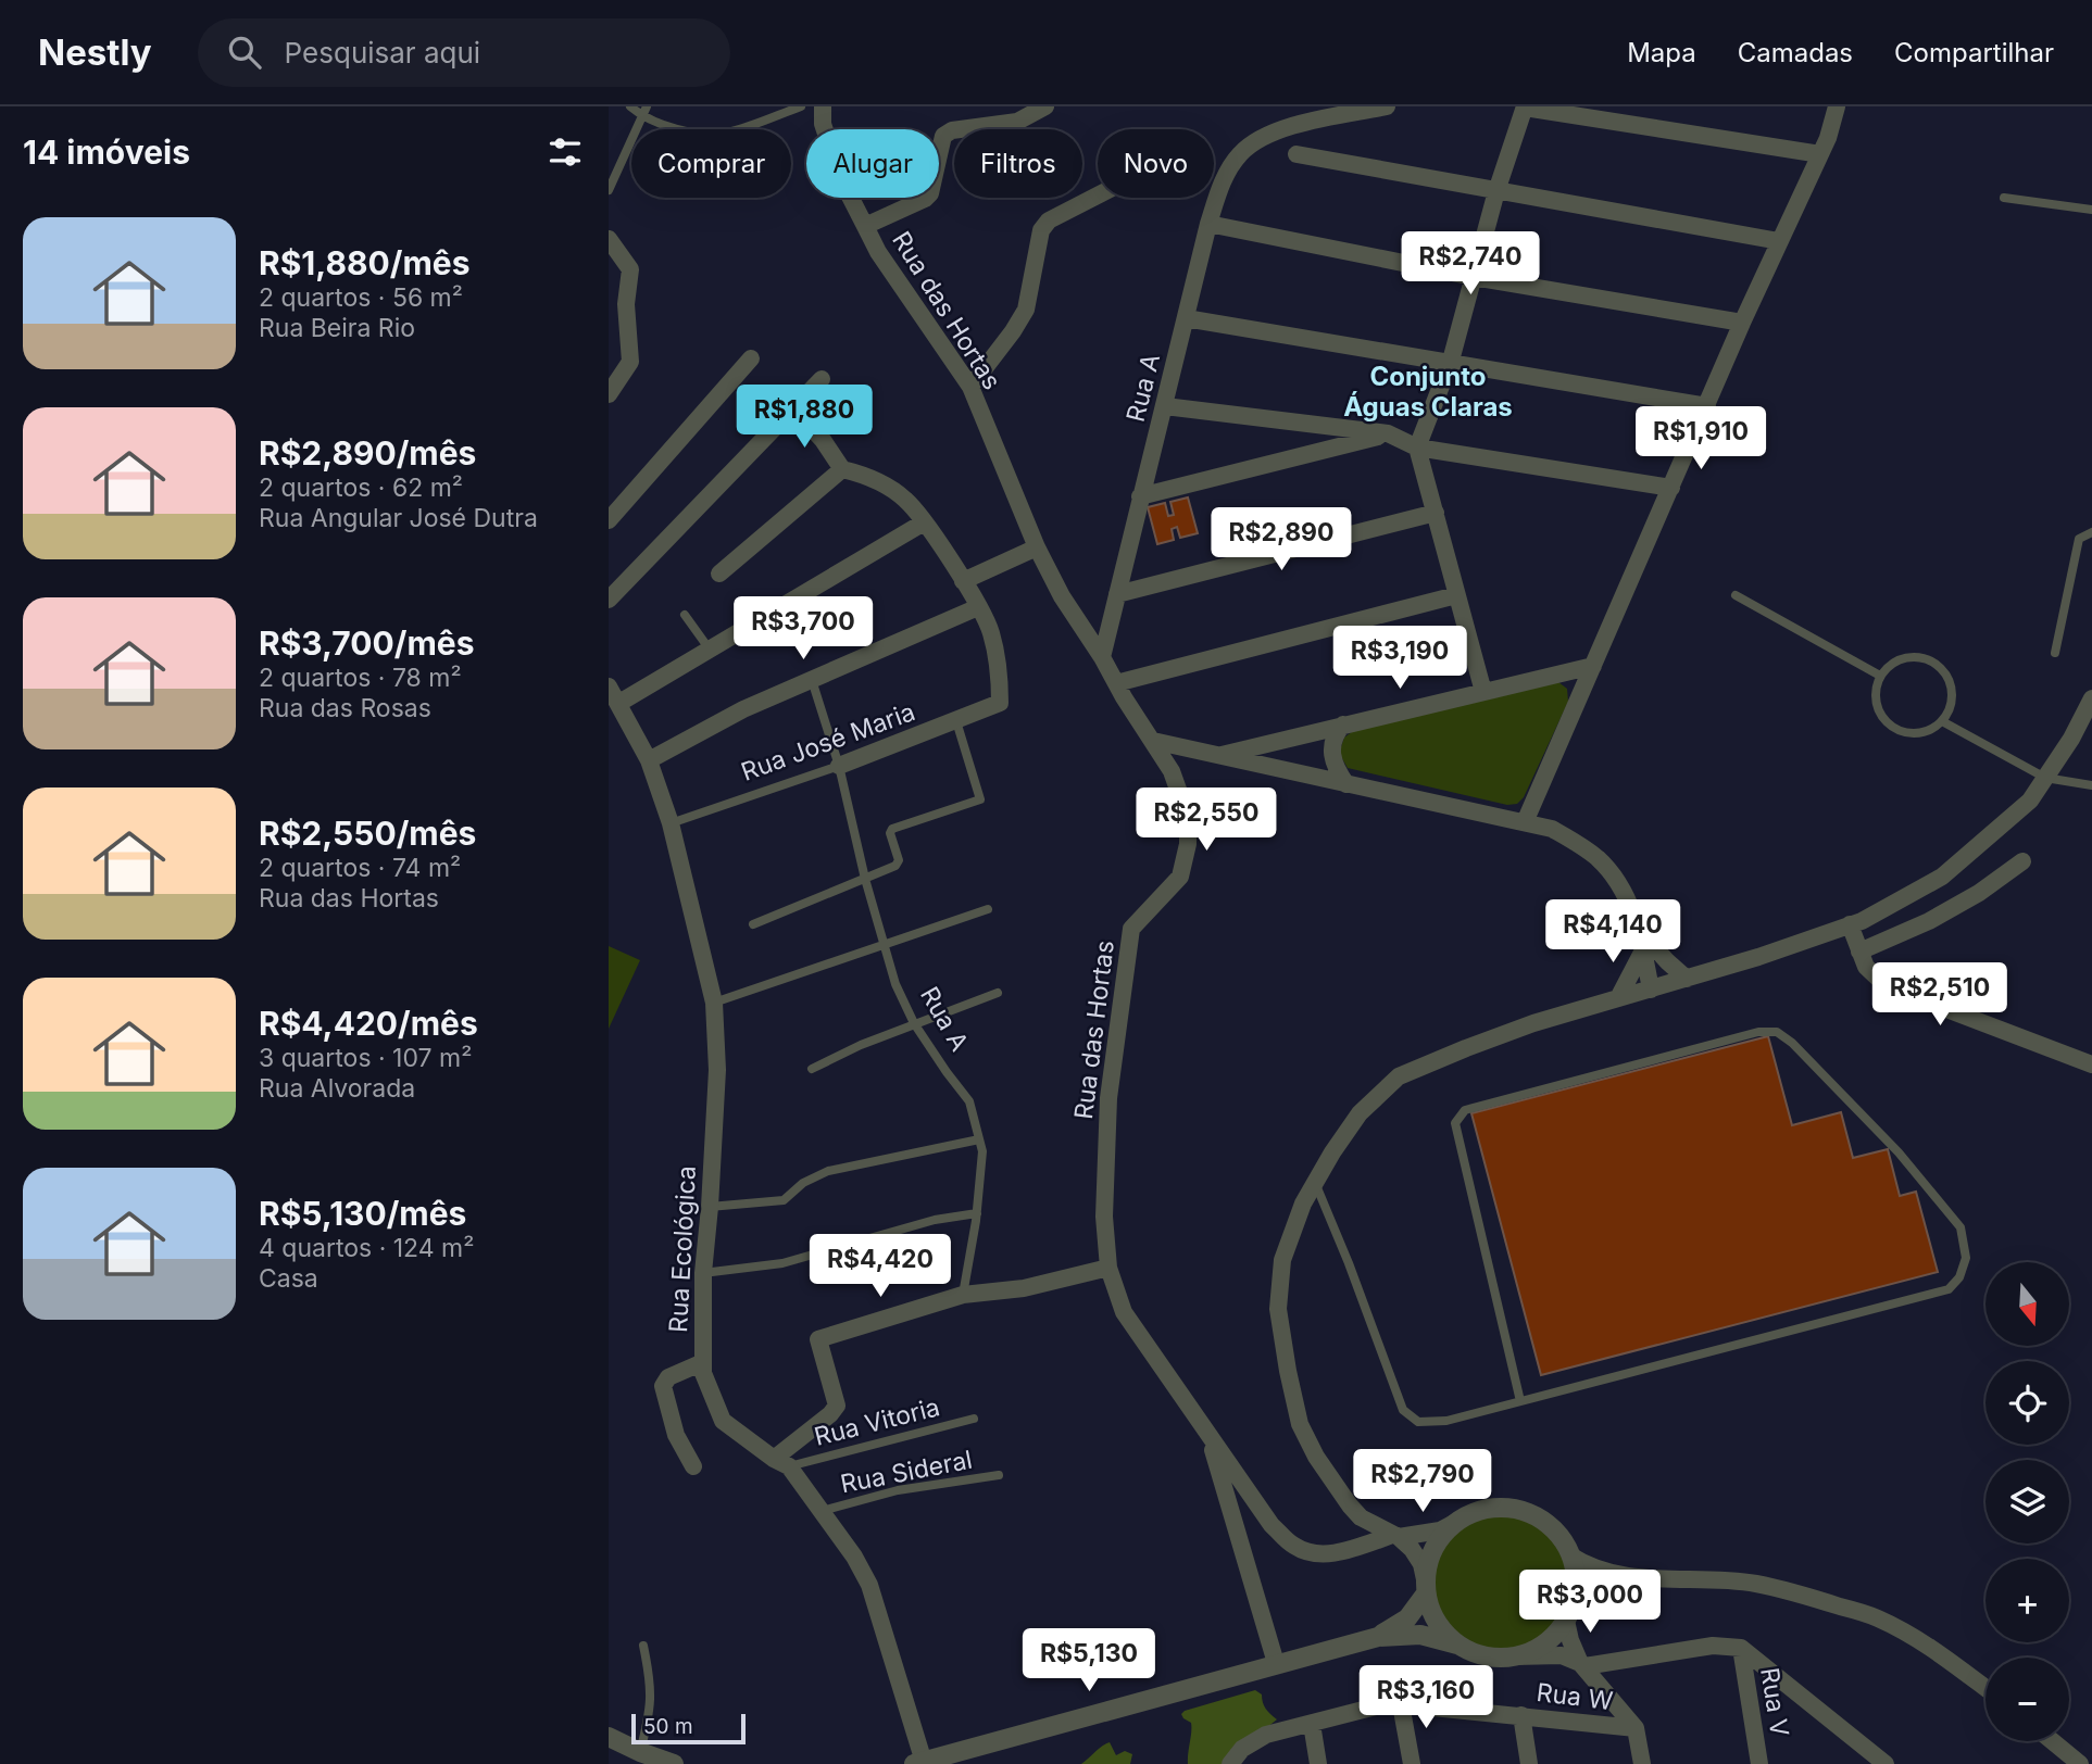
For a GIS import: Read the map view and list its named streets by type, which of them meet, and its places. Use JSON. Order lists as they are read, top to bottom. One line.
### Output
{"streets":{"street":["Rua das Hortas","Rua A","Rua José Maria","Rua Ecológica","Rua W","Rua V"],"lane":["Rua Vitoria","Rua Sideral"]},"crossings":[["Rua das Hortas","Rua A"],["Rua A","Rua José Maria"],["Rua José Maria","Rua Ecológica"],["Rua Ecológica","Rua Vitoria"],["Rua Ecológica","Rua Sideral"]],"districts":["Conjunto Águas Claras"],"scale_bar":"50 m","north":"bottom","page":{"header":"Nestly","search":"Pesquisar aqui","nav":["Mapa","Camadas","Compartilhar"],"heading":"14 imóveis","chip":["Comprar","Alugar","Filtros","Novo"],"list":[{"name":"R$1,880/mês","note":"2 quartos · 56 m² · Rua Beira Rio"},{"name":"R$2,890/mês","note":"2 quartos · 62 m² · Rua Angular José Dutra"},{"name":"R$3,700/mês","note":"2 quartos · 78 m² · Rua das Rosas"},{"name":"R$2,550/mês","note":"2 quartos · 74 m² · Rua das Hortas"},{"name":"R$4,420/mês","note":"3 quartos · 107 m² · Rua Alvorada"},{"name":"R$5,130/mês","note":"4 quartos · 124 m² · Casa"}],"price":["R$2,740","R$1,880","R$1,910","R$2,890","R$3,700","R$3,190","R$2,550","R$4,140","R$2,510","R$4,420","R$2,790","R$3,000","R$5,130","R$3,160"],"map_buttons":["+","−"],"scale":"50 m"}}
